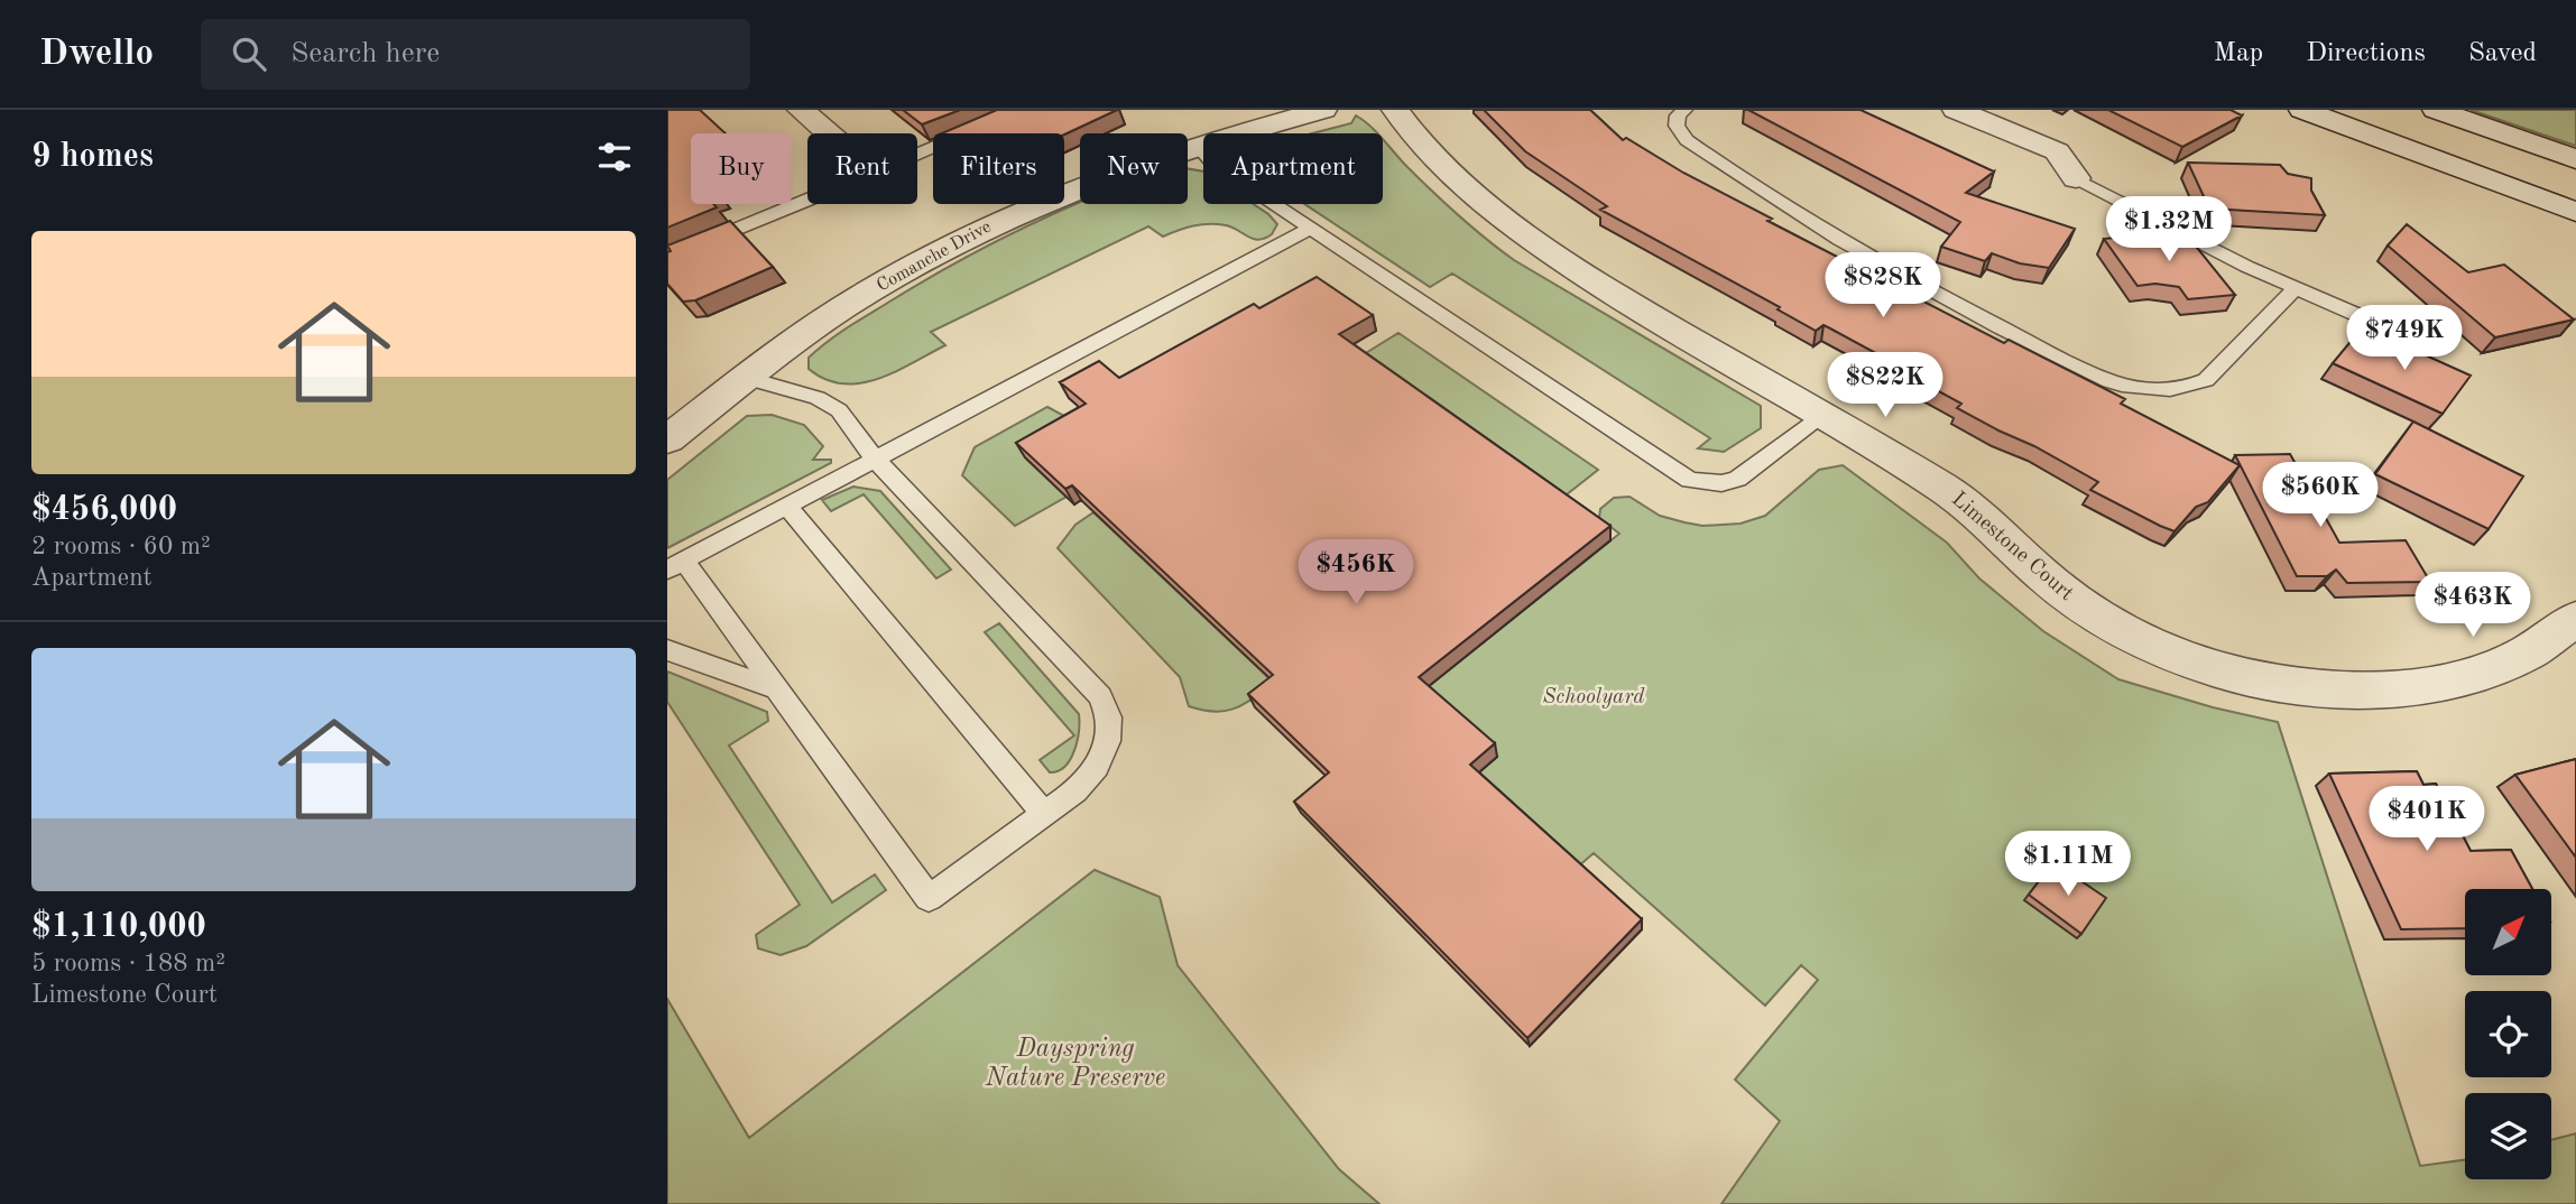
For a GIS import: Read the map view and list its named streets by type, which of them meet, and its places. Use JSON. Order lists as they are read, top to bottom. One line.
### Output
{"streets":{"street":["Comanche Drive","Limestone Court"]},"parks":["Schoolyard","Dayspring Nature Preserve"],"north":"top right","page":{"header":"Dwello","search":"Search here","nav":["Map","Directions","Saved"],"heading":"9 homes","chip":["Buy","Rent","Filters","New","Apartment"],"price":["$1.32M","$828K","$749K","$822K","$560K","$456K","$463K","$401K","$1.11M"],"list":[{"name":"$456,000","note":"2 rooms · 60 m² · Apartment"},{"name":"$1,110,000","note":"5 rooms · 188 m² · Limestone Court"}]}}
